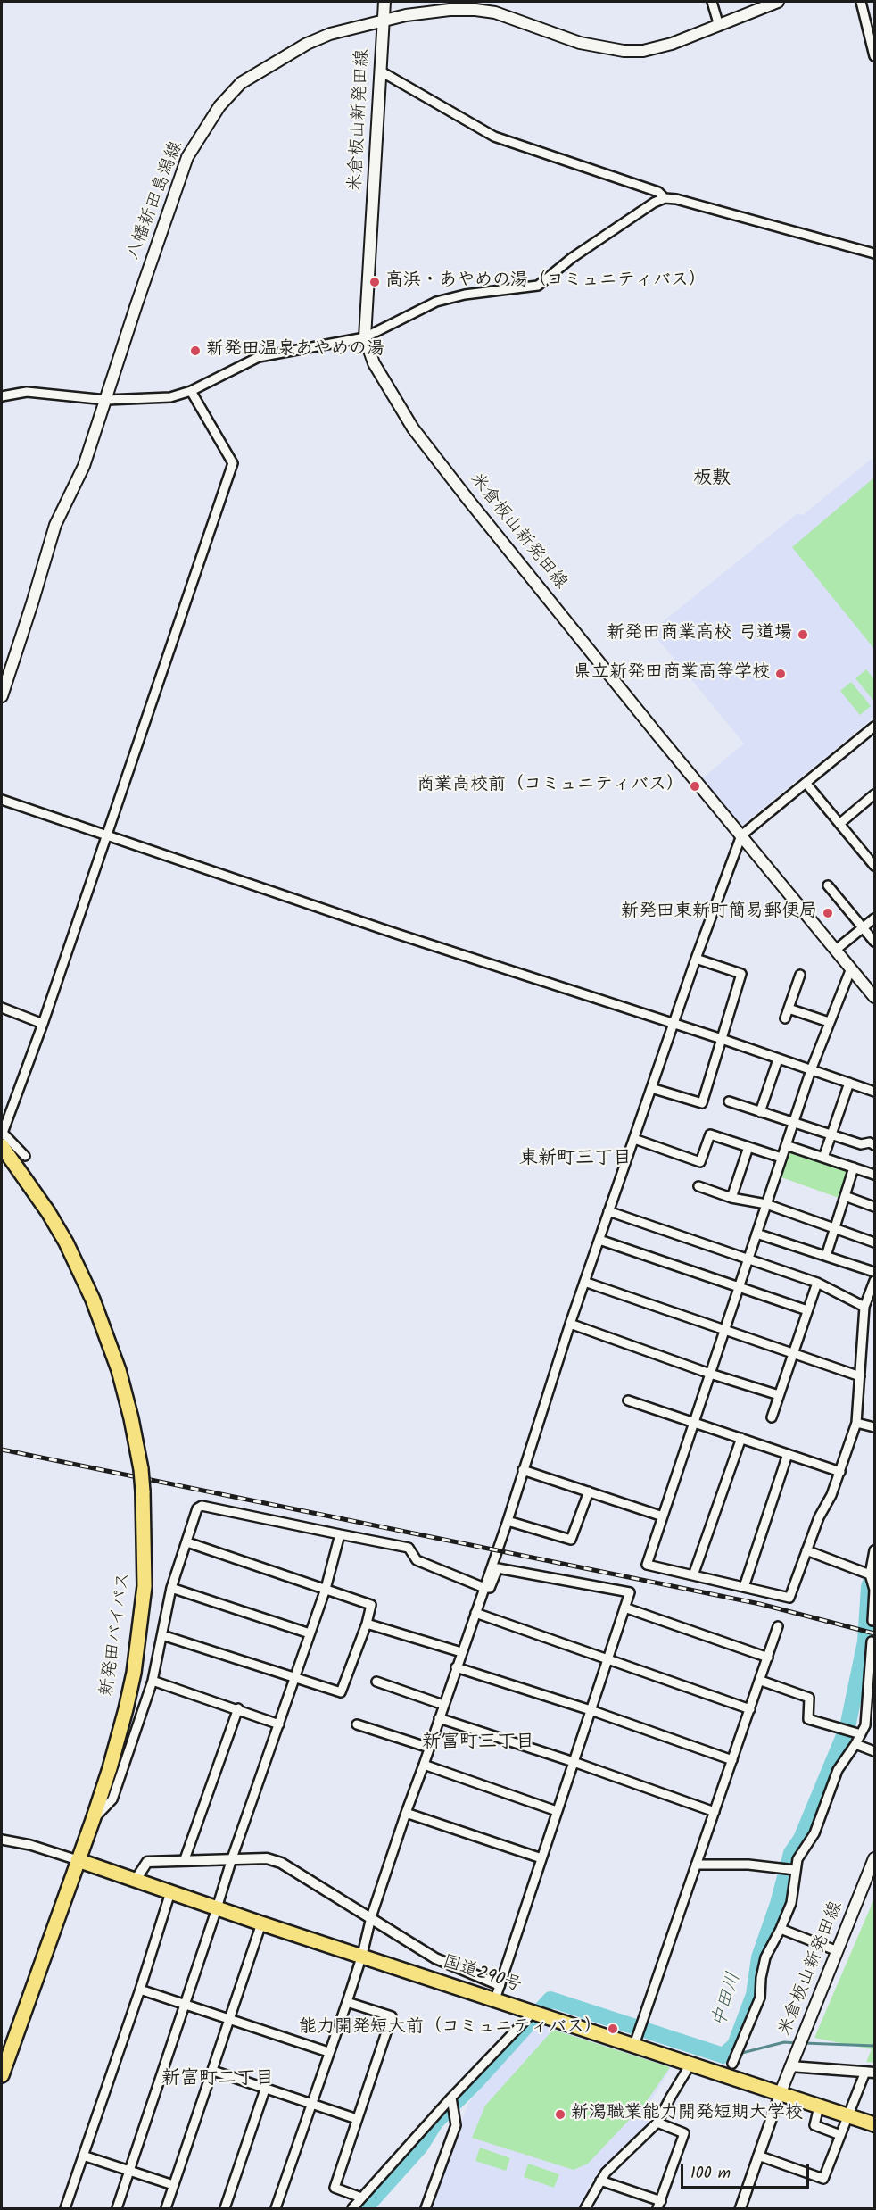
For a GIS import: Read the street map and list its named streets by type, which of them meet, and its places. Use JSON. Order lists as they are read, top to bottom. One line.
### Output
{"streets":{"highway":["新発田バイパス","国道290号"],"main road":["米倉板山新発田線","八幡新田島潟線"]},"crossings":[["米倉板山新発田線","八幡新田島潟線"],["米倉板山新発田線","国道290号"],["新発田バイパス","国道290号"]],"districts":["板敷","東新町三丁目","新富町三丁目","新富町二丁目"],"water":["中田川"],"places":["高浜・あやめの湯（コミュニティバス）","新発田温泉あやめの湯","新発田商業高校 弓道場","県立新発田商業高等学校","商業高校前（コミュニティバス）","新発田東新町簡易郵便局","能力開発短大前（コミュニティバス）","新潟職業能力開発短期大学校"],"scale_bar":"100 m"}
